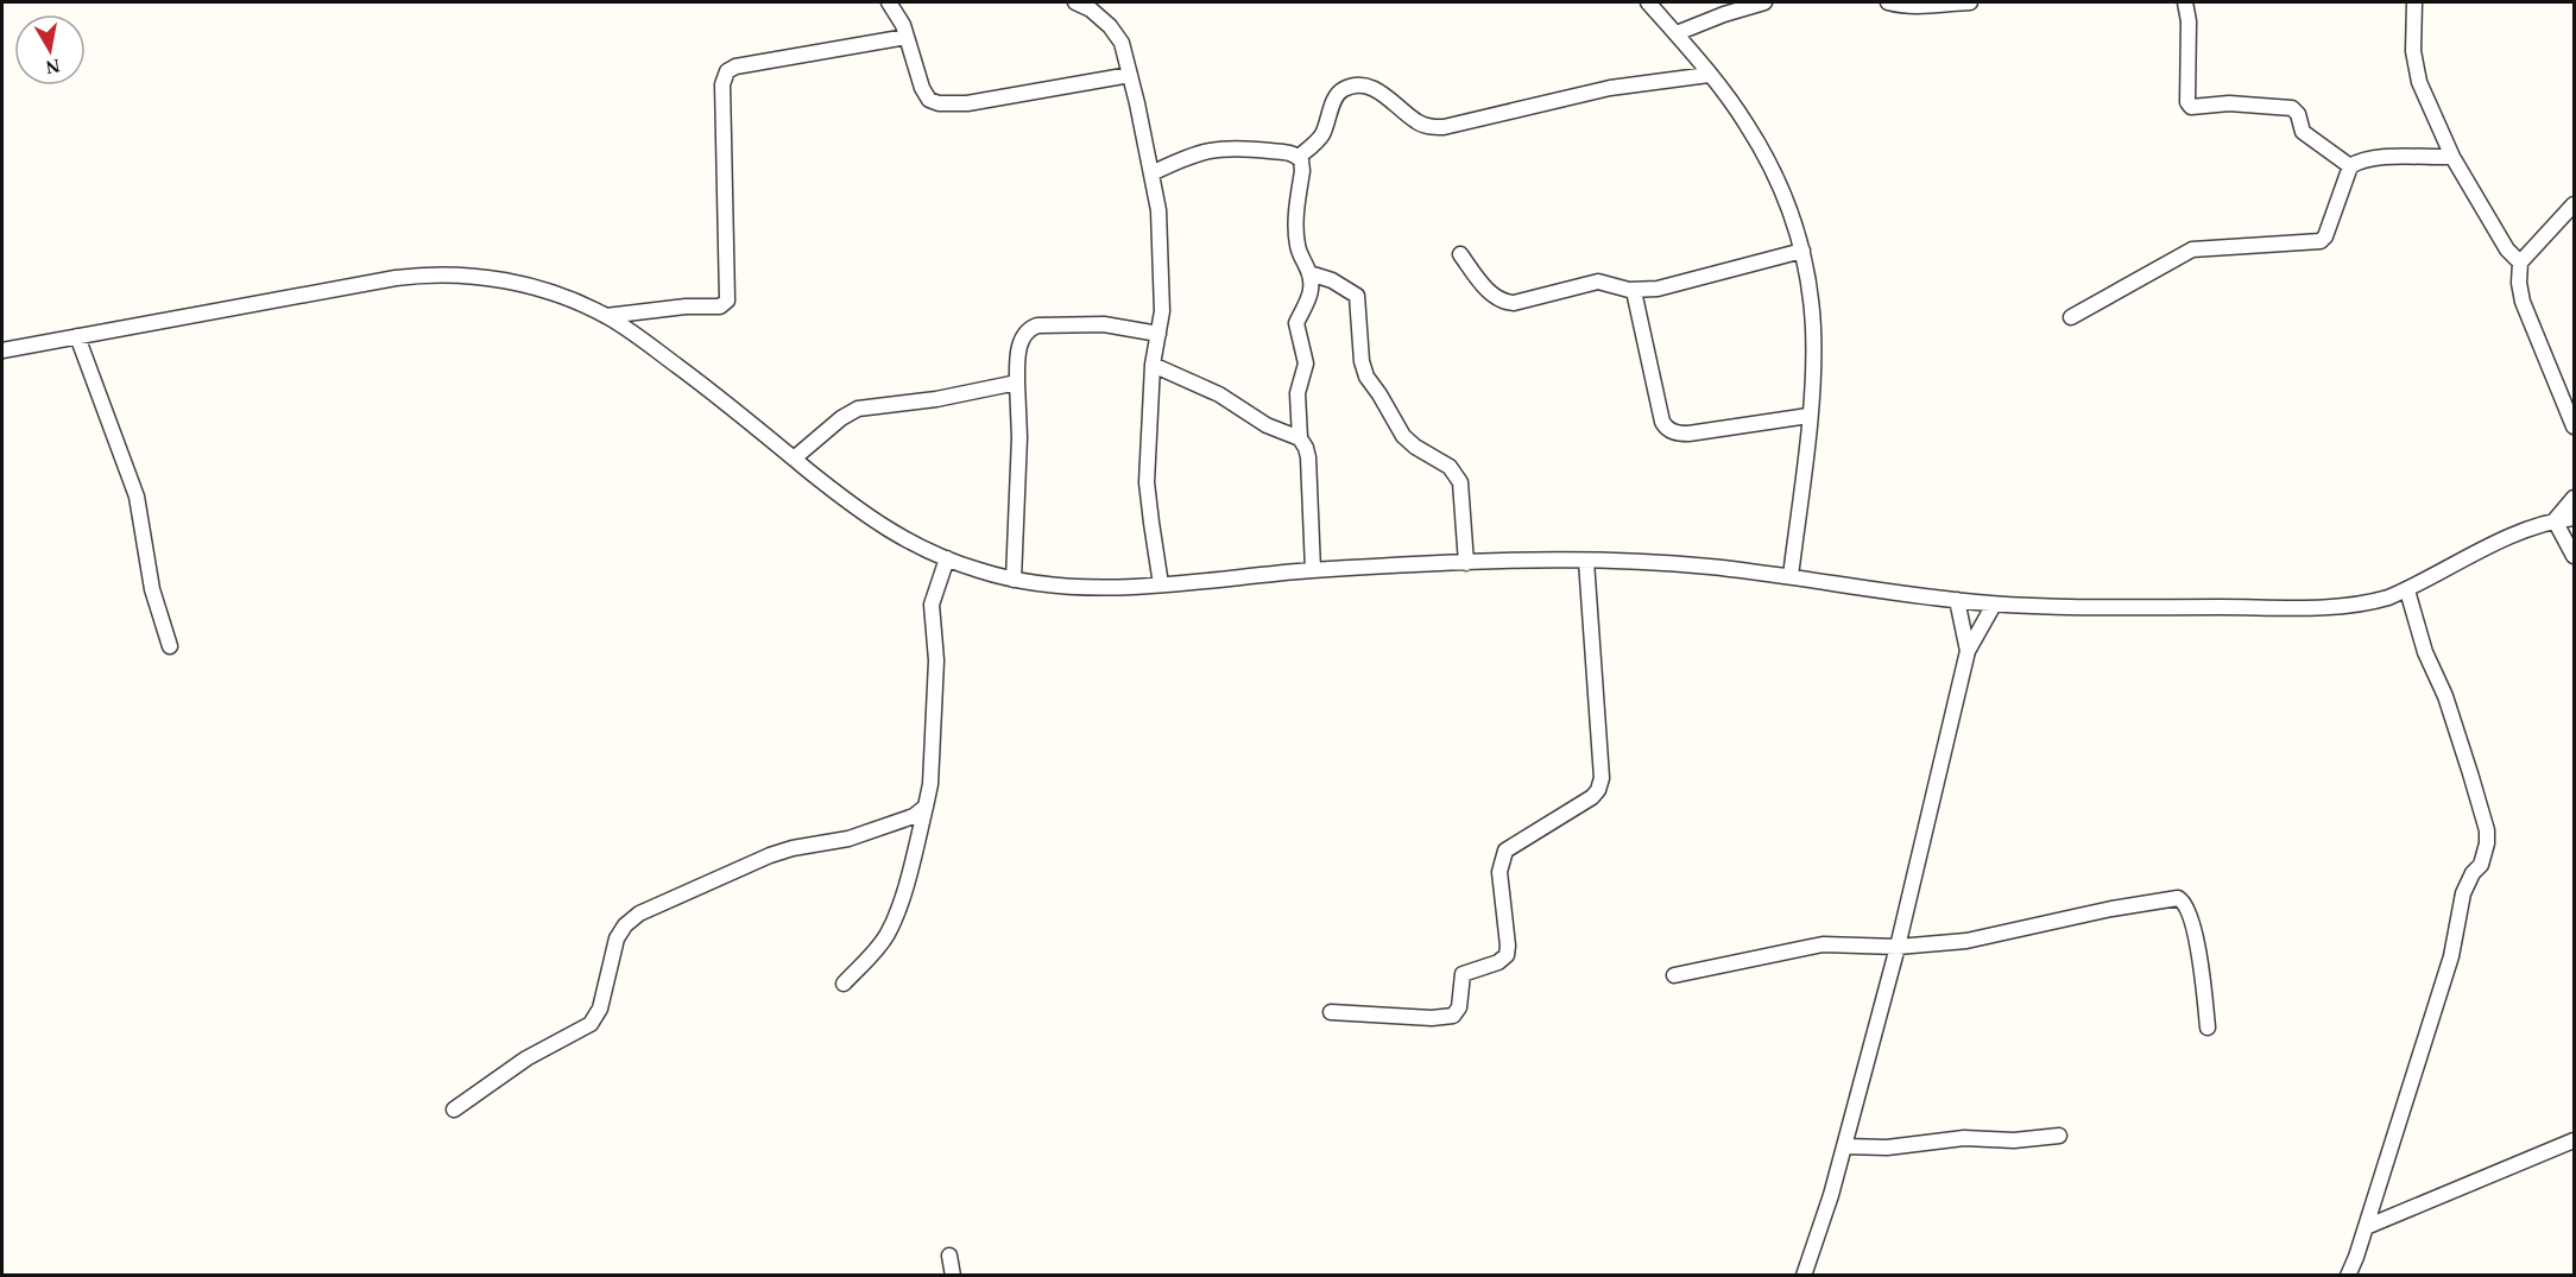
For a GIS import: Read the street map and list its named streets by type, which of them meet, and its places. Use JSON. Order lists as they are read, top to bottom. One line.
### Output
{"north":"bottom"}
